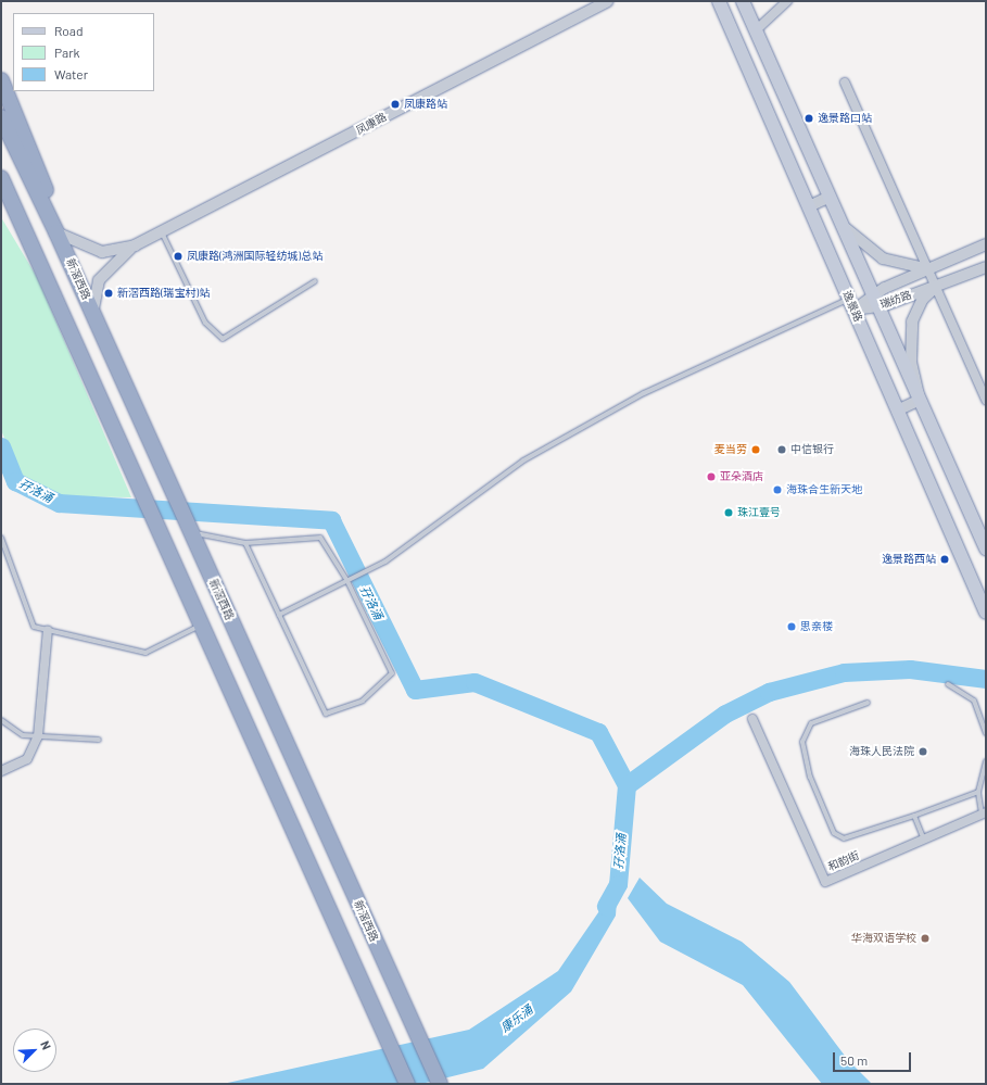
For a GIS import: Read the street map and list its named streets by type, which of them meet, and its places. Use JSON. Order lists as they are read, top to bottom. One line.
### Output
{"streets":{"highway":["新滘西路"],"main road":["逸景路"],"street":["凤康路","瑞纺路","和韵街"]},"crossings":[["瑞纺路","逸景路"]],"water":["孖洛涌","康乐涌"],"places":["凤康路站","逸景路口站","凤康路(鸿洲国际轻纺城)总站","新滘西路(瑞宝村)站","麦当劳","中信银行","亚朵酒店","海珠合生新天地","珠江壹号","逸景路西站","思亲楼","海珠人民法院","华海双语学校"],"legend":["Road","Park","Water"],"scale_bar":"50 m","north":"top right"}
